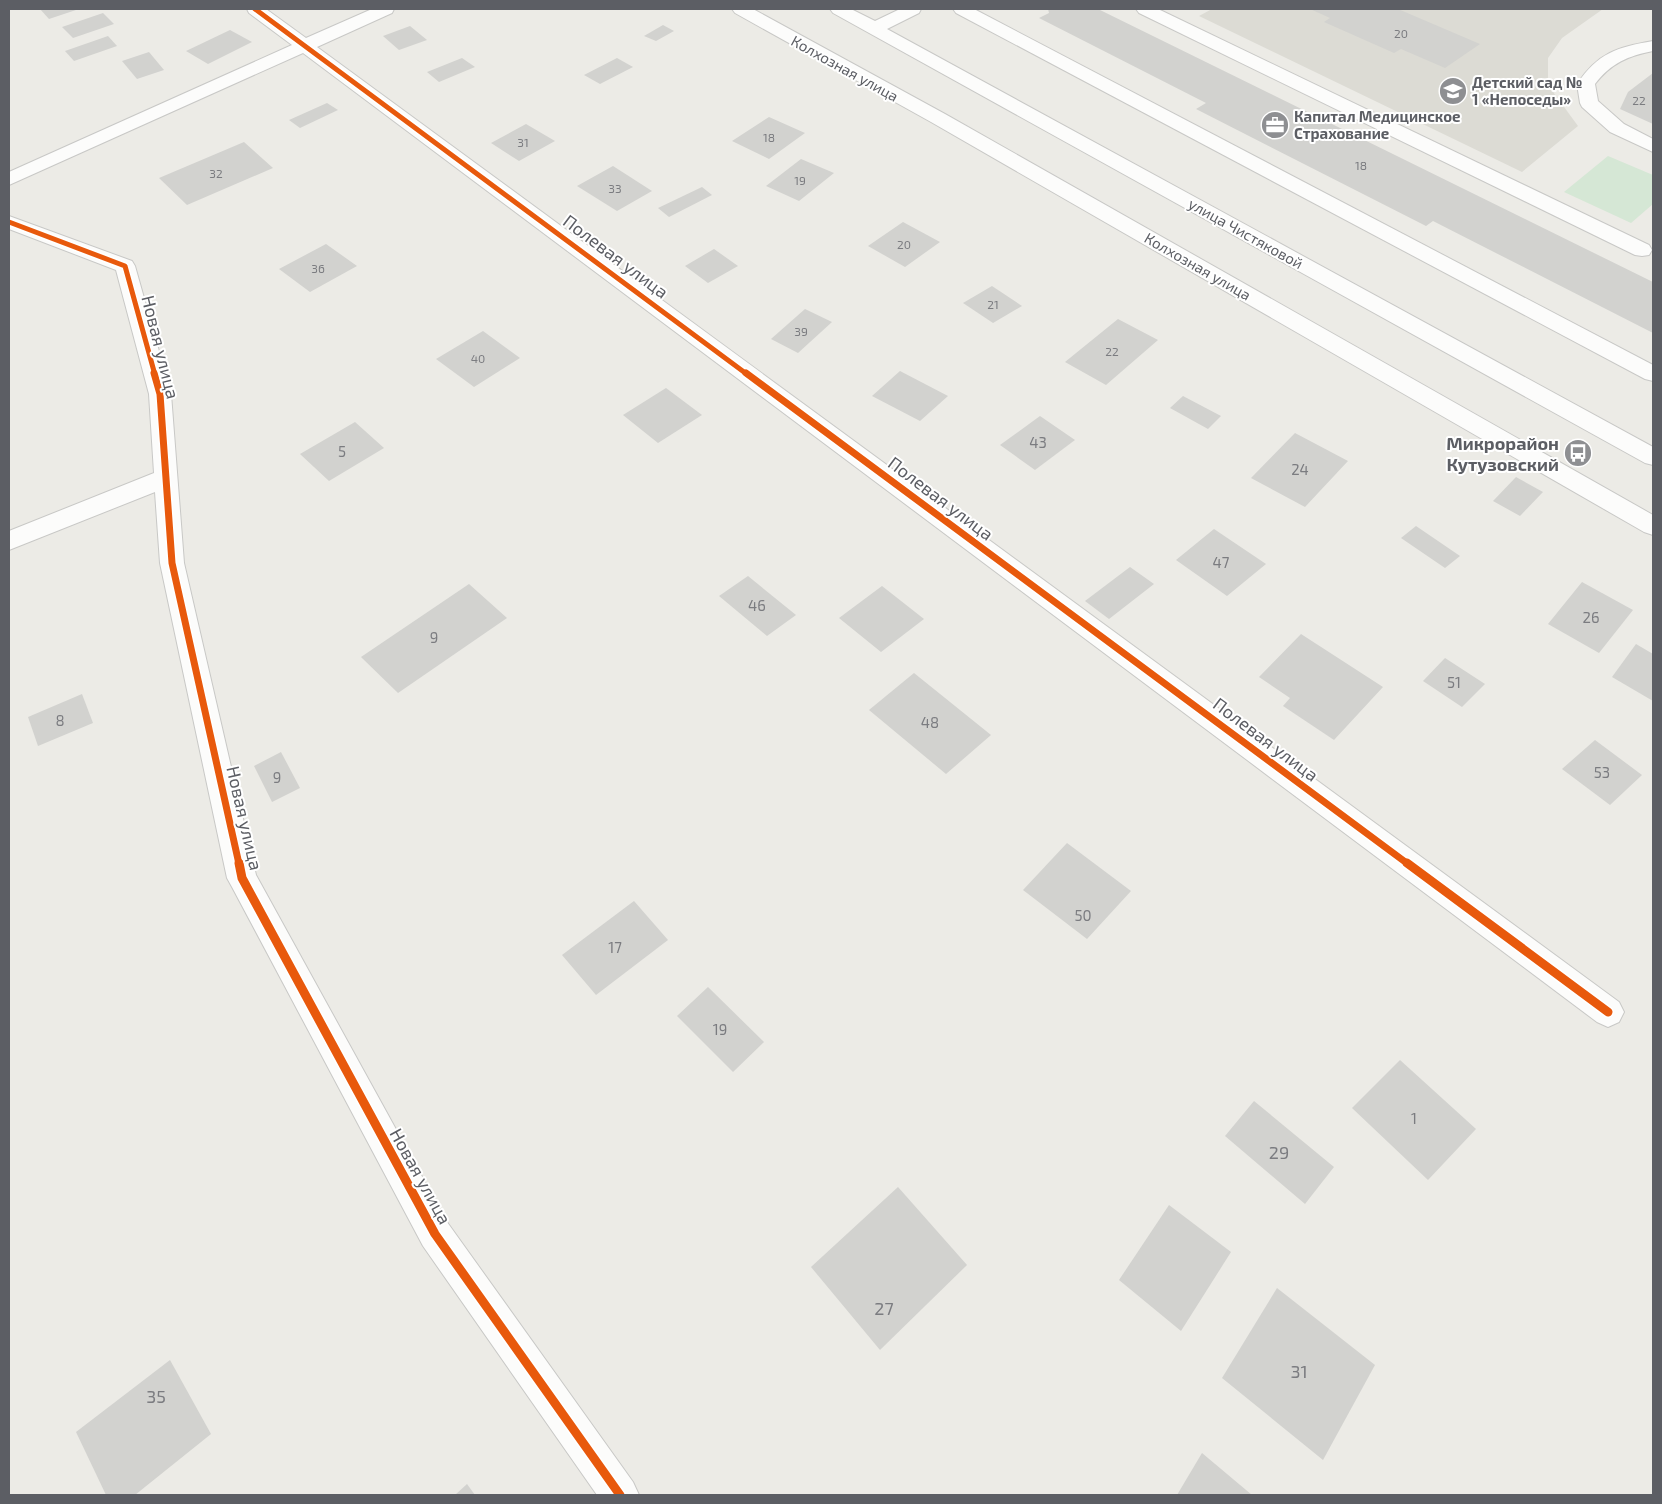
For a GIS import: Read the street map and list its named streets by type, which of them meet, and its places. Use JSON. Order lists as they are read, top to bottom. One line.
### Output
{"streets":{"street":["Колхозная улица","улица Чистяковой","Полевая улица","Новая улица"]},"places":{"school or university":["Детский сад № 1 «Непоседы»"],"office":["Капитал Медицинское Страхование"],"bus stop":["Микрорайон Кутузовский"]},"house_numbers":["20","22","18","31","18","32","19","33","20","36","21","39","22","40","43","5","24","47","46","26","9","51","8","48","53","9","50","17","19","1","29","27","31","35"]}
